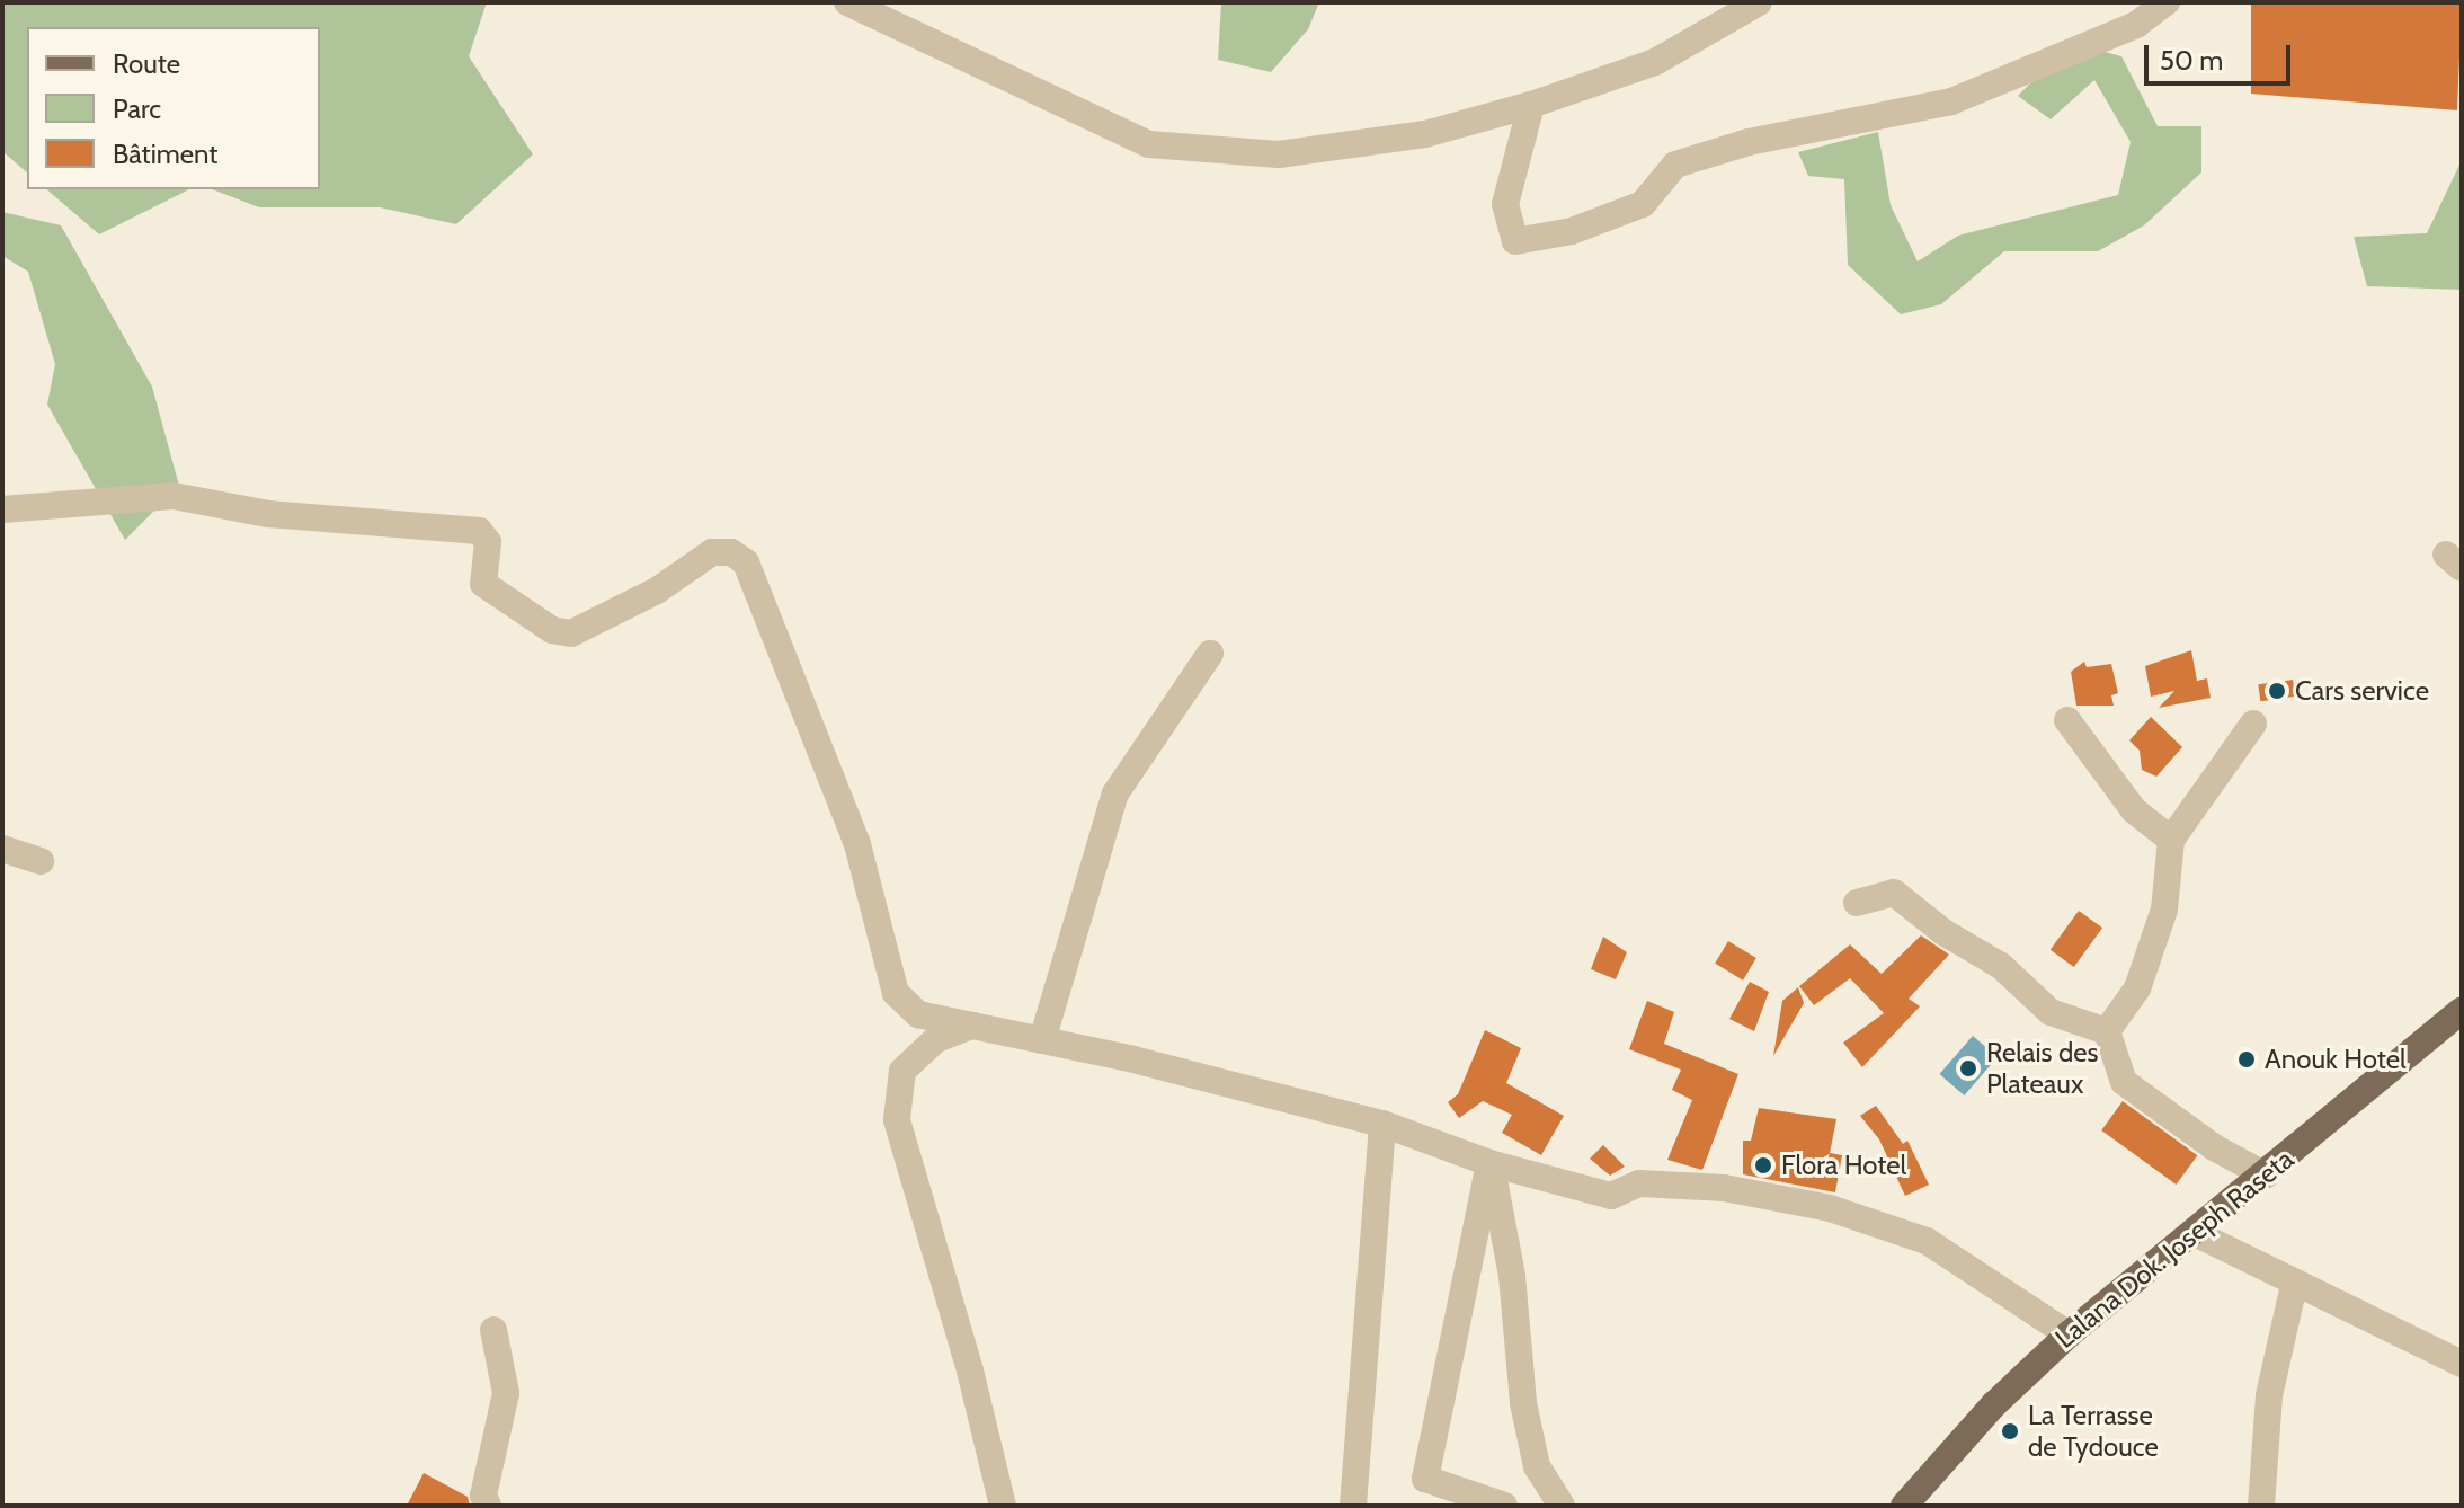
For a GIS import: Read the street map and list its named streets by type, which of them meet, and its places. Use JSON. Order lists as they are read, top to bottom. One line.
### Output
{"streets":{"main road":["Lalana Dok. Joseph Raseta"]},"places":["Cars service","Anouk Hotel","Relais des Plateaux","Flora Hotel","La Terrasse de Tydouce"],"legend":["Route","Parc","Bâtiment"],"scale_bar":"50 m"}
